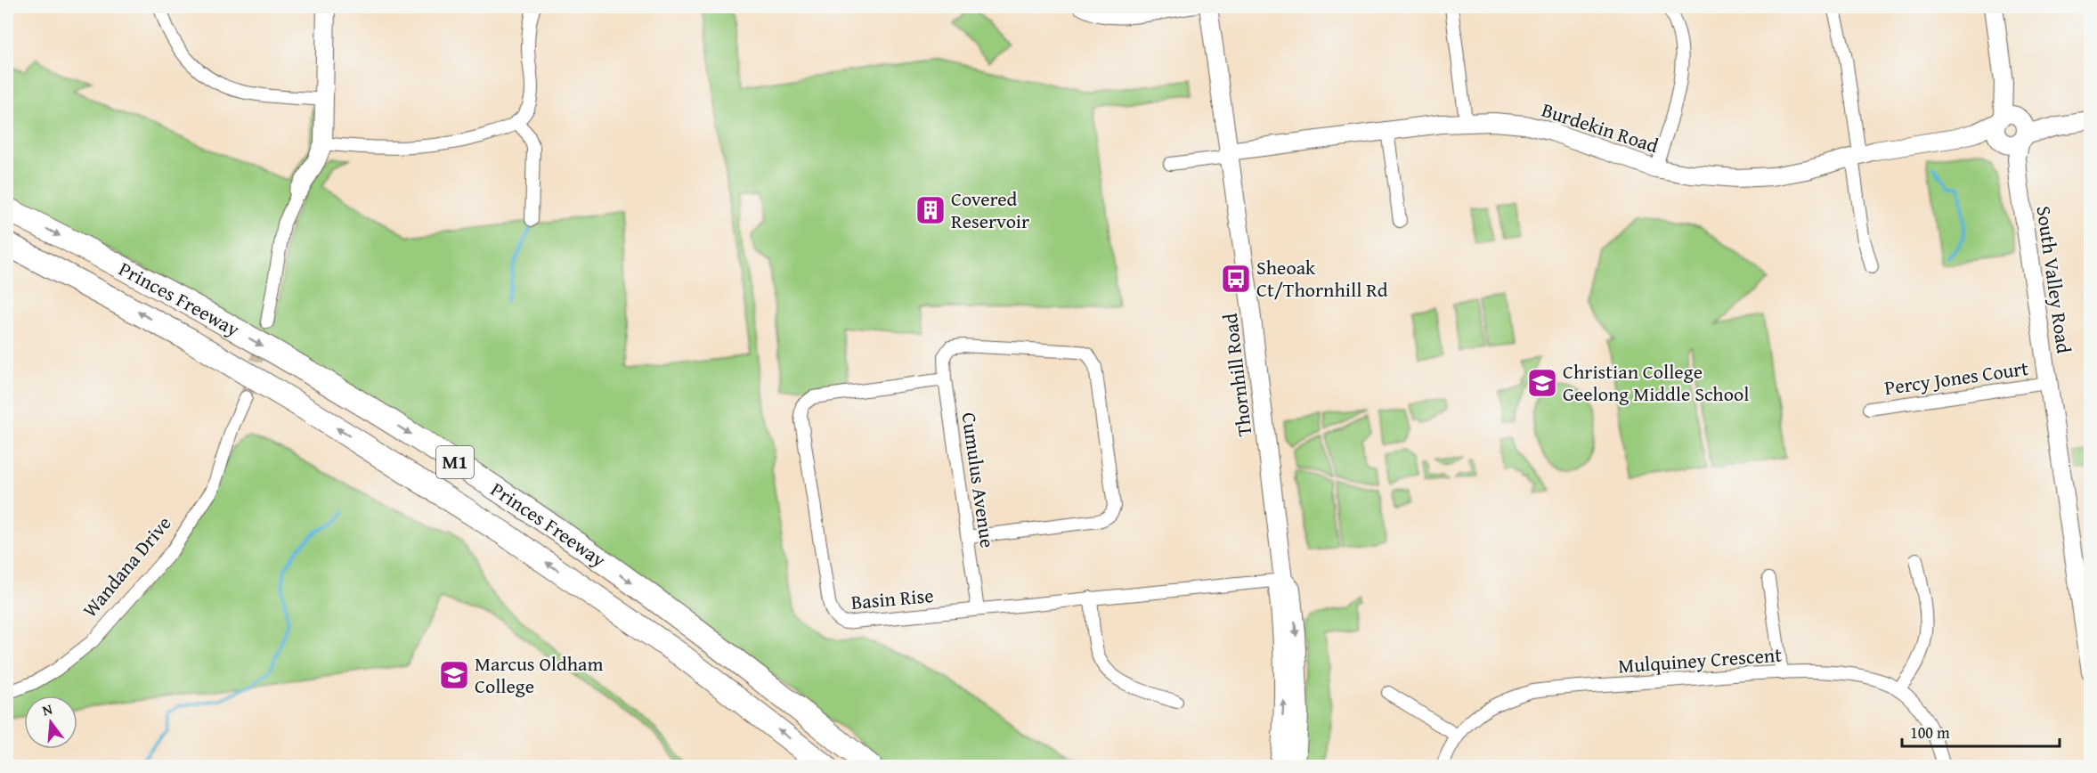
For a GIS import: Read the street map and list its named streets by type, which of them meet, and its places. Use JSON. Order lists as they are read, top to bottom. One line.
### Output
{"streets":{"highway":["Princes Freeway","M1"],"street":["Burdekin Road","South Valley Road","Thornhill Road","Percy Jones Court","Cumulus Avenue","Wandana Drive","Basin Rise","Mulquiney Crescent"]},"crossings":[["Burdekin Road","South Valley Road"],["Burdekin Road","Thornhill Road"],["South Valley Road","Percy Jones Court"],["Thornhill Road","Basin Rise"],["Cumulus Avenue","Basin Rise"]],"places":{"building":["Covered Reservoir"],"bus stop":["Sheoak Ct/Thornhill Rd"],"school or university":["Christian College Geelong Middle School","Marcus Oldham College"]},"scale_bar":"100 m","north":"top"}
